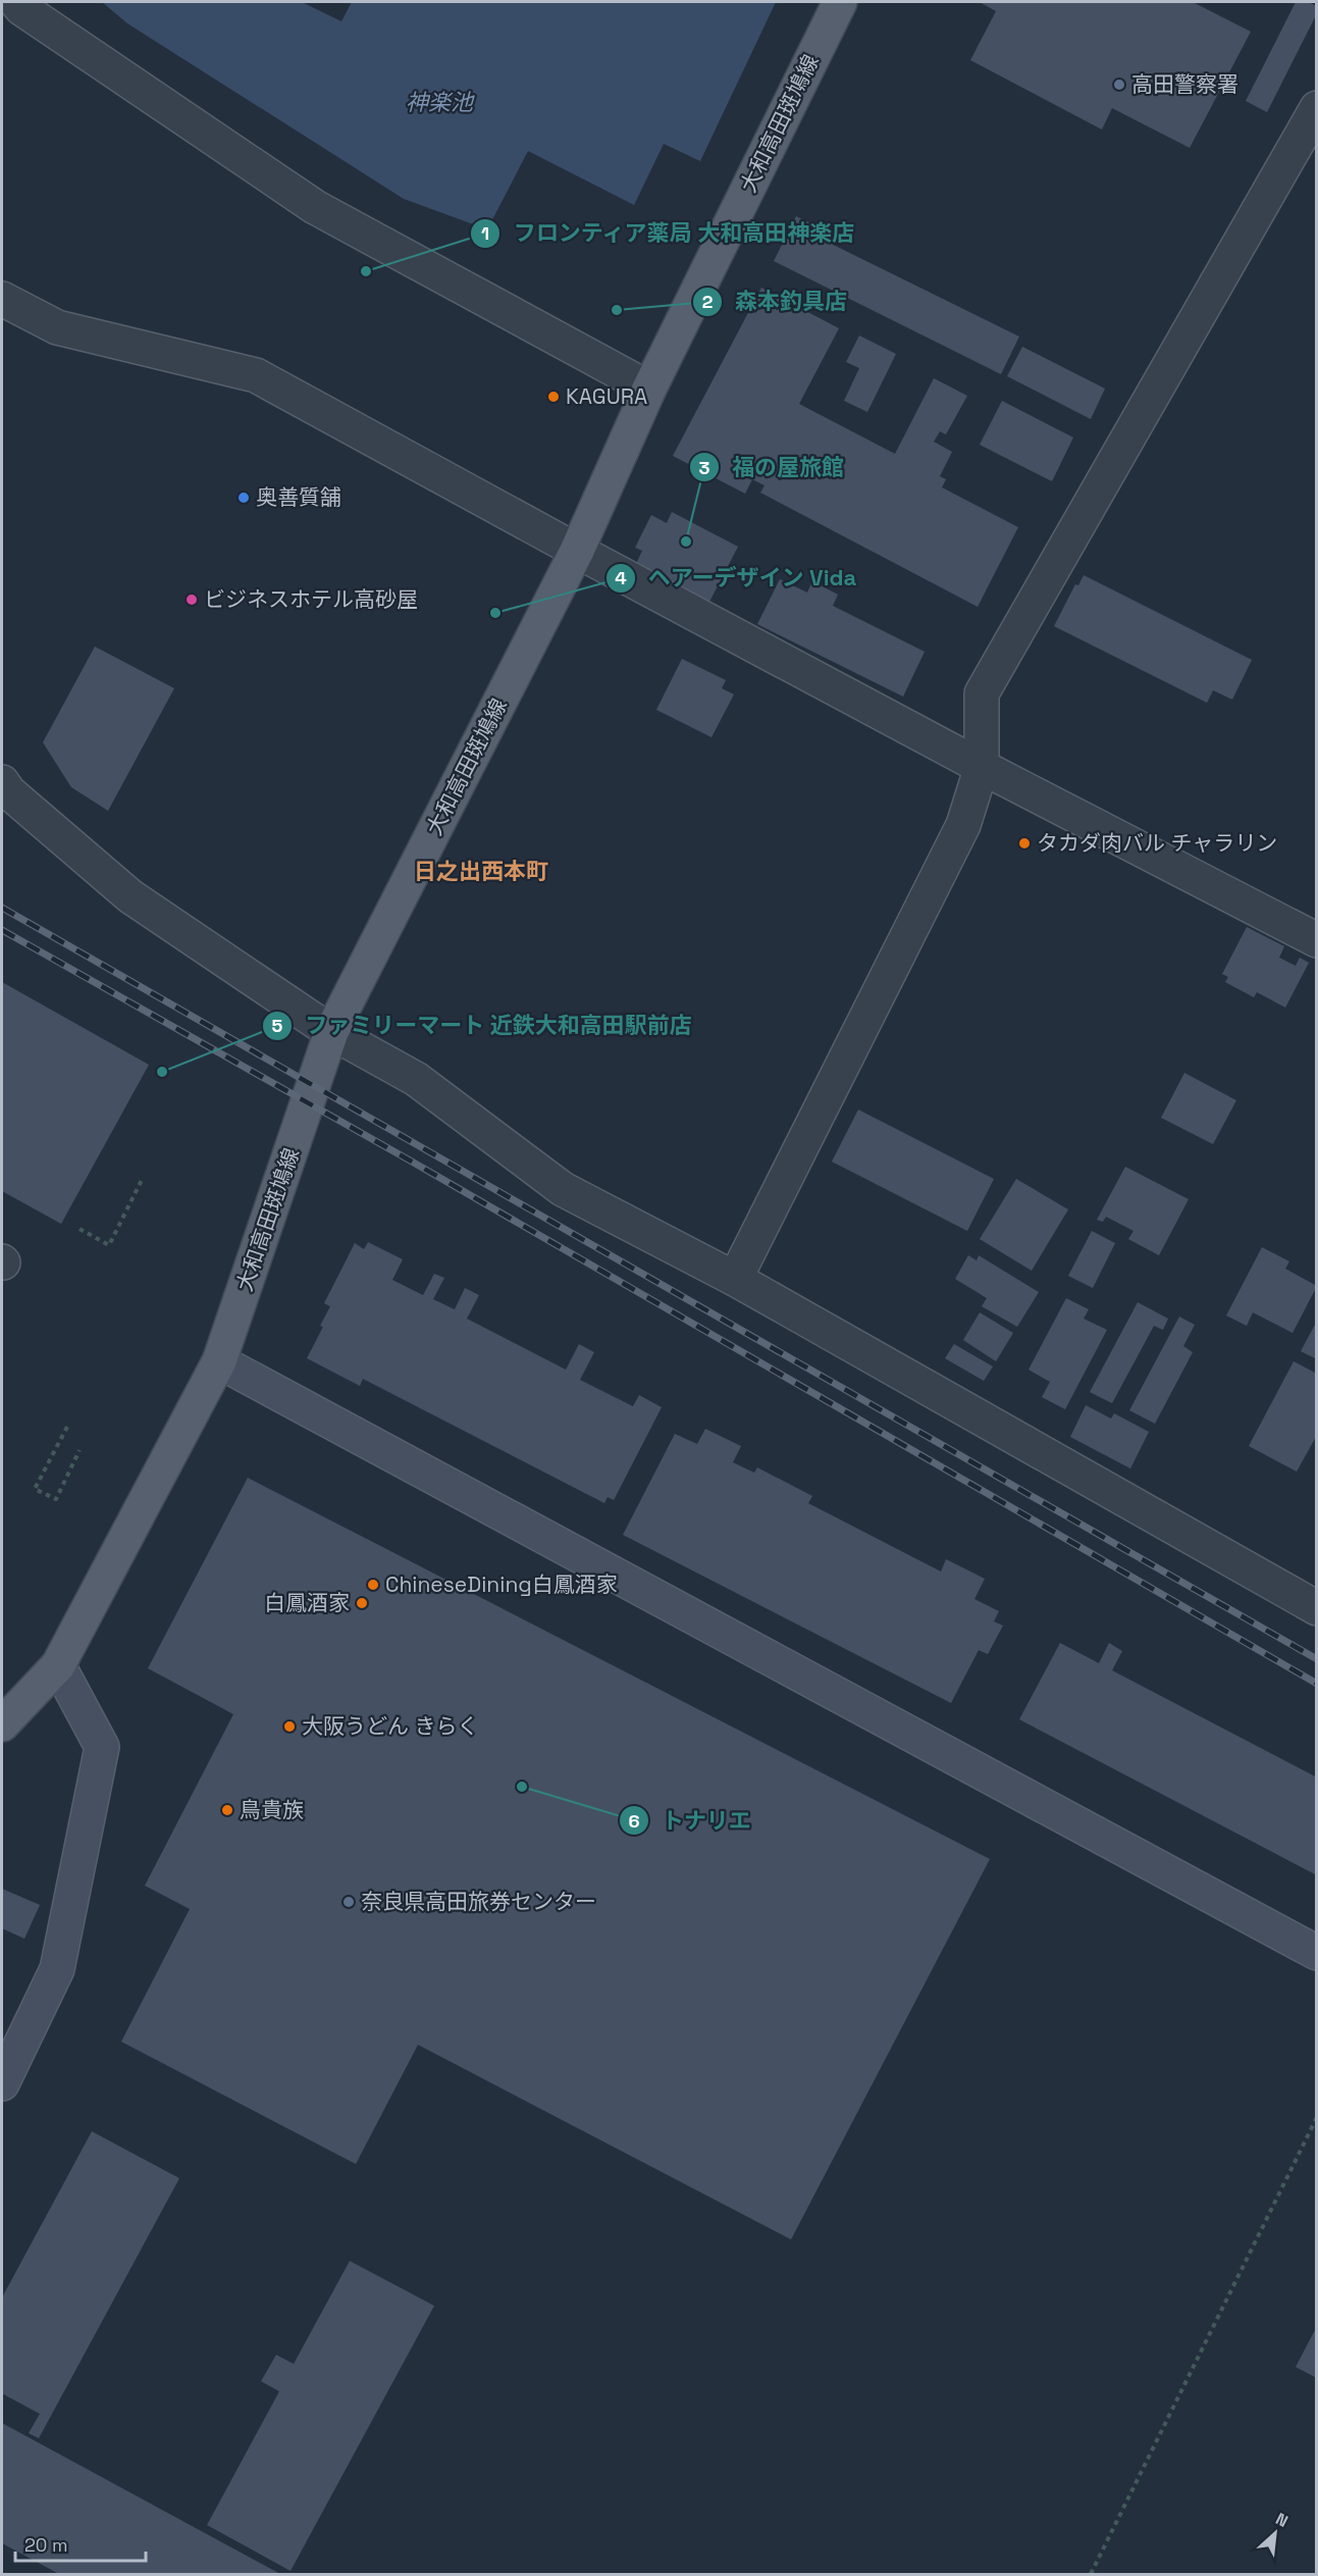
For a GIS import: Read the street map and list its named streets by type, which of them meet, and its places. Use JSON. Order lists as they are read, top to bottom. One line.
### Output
{"streets":{"main road":["大和高田斑鳩線"]},"districts":["日之出西本町"],"water":["神楽池"],"places":["高田警察署","フロンティア薬局 大和高田神楽店","森本釣具店","KAGURA","奥善質舗","福の屋旅館","ビジネスホテル高砂屋","ヘアーデザイン Vida","タカダ肉バル チャラリン","ファミリーマート 近鉄大和高田駅前店","ChineseDining白鳳酒家","白鳳酒家","大阪うどん きらく","トナリエ","鳥貴族","奈良県高田旅券センター"],"scale_bar":"20 m","north":"top right"}
